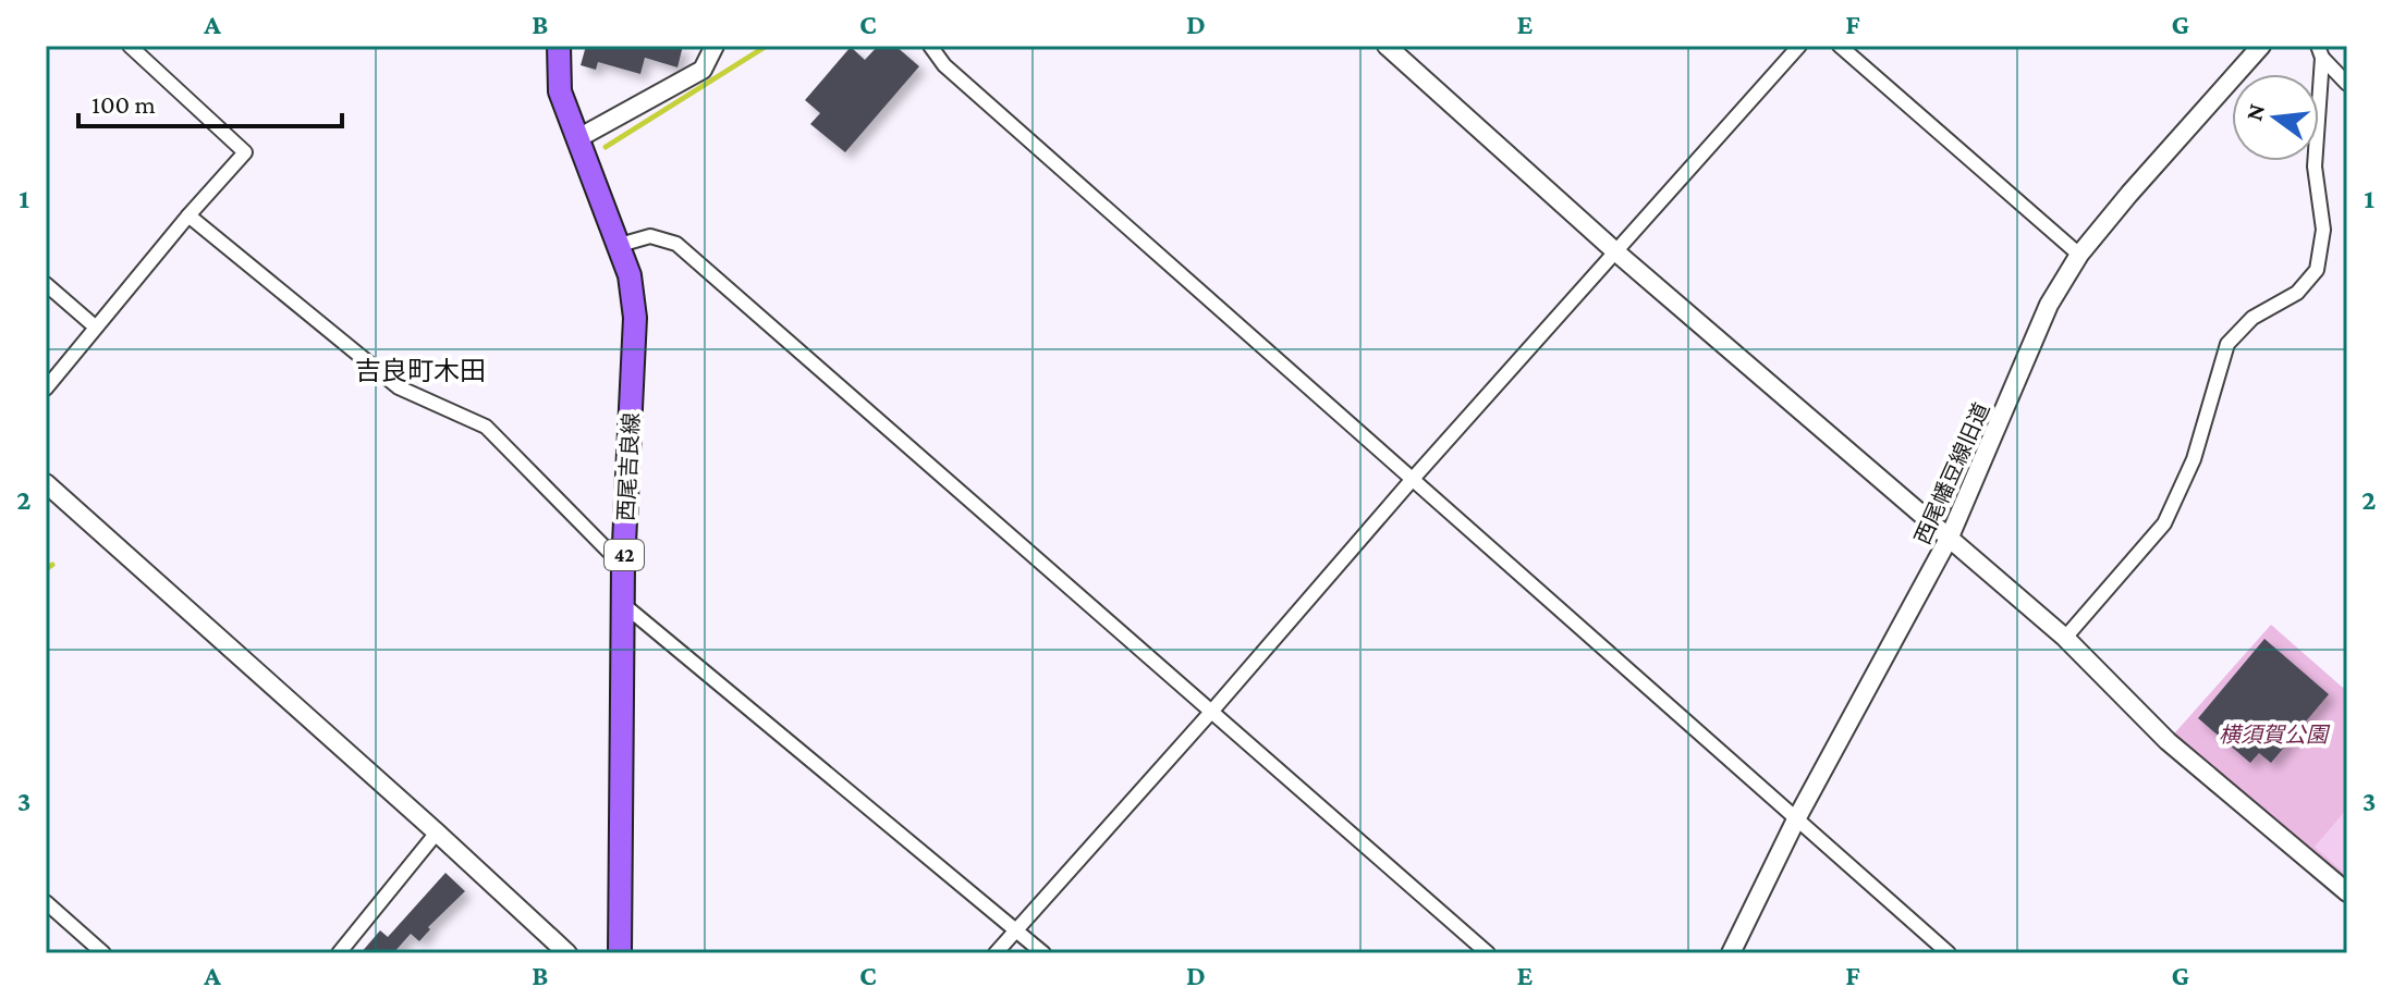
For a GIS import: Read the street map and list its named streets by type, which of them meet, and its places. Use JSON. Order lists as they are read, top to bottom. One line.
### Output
{"streets":{"main road":["西尾吉良線","42"],"street":["西尾幡豆線旧道"]},"districts":["吉良町木田"],"parks":["横須賀公園"],"scale_bar":"100 m","north":"left","grid":{"columns":["A","B","C","D","E","F","G"],"rows":["1","2","3"]}}
